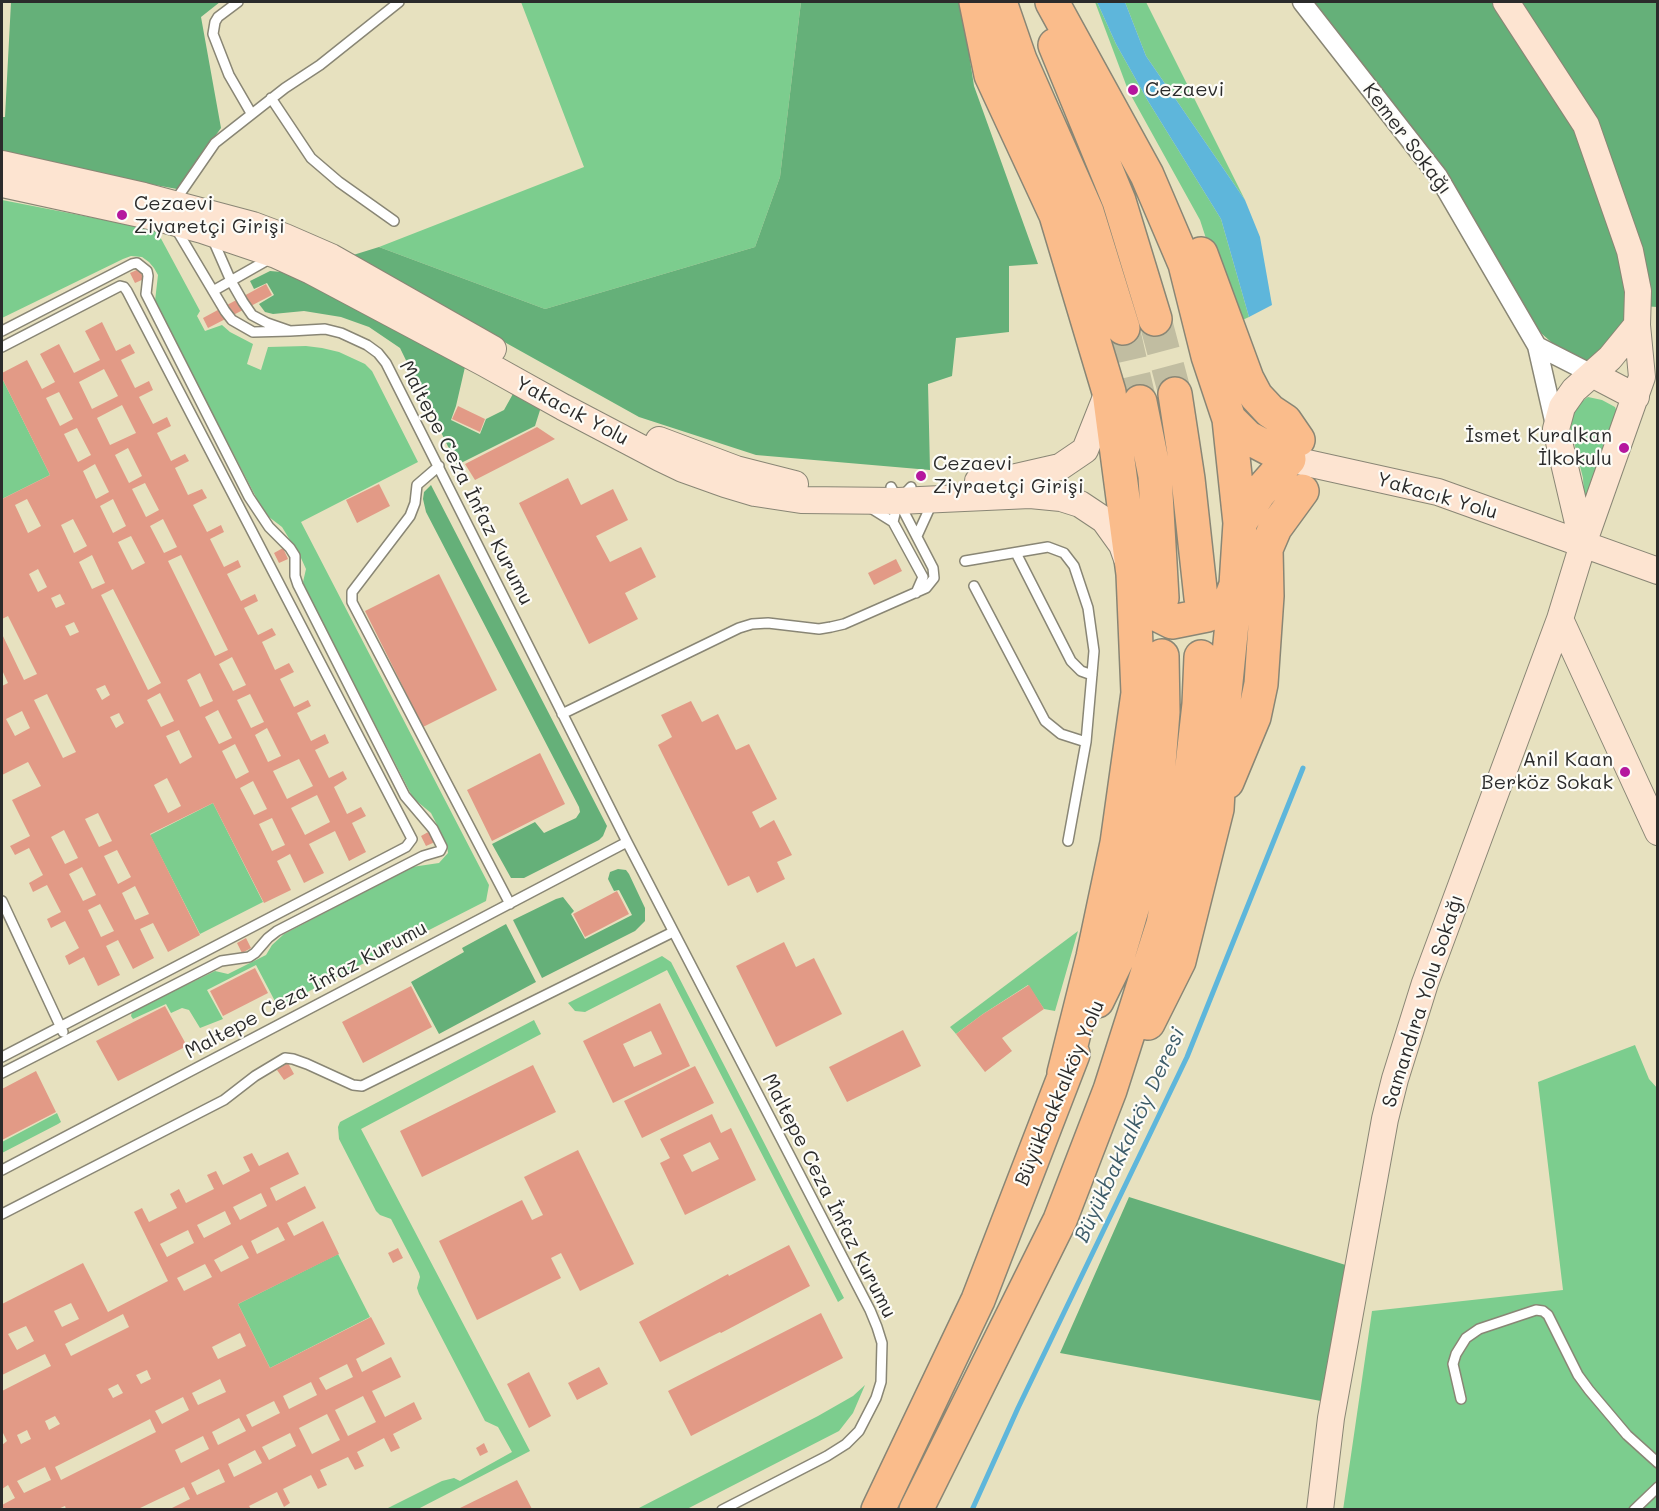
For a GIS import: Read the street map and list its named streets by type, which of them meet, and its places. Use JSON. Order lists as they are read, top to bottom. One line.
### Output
{"streets":{"highway":["Büyükbakkalköy Yolu"],"main road":["Kemer Sokağı","Yakacık Yolu","Samandıra Yolu Sokağı"],"lane":["Maltepe Ceza İnfaz Kurumu"]},"crossings":[["Kemer Sokağı","Yakacık Yolu"],["Kemer Sokağı","Samandıra Yolu Sokağı"],["Yakacık Yolu","Maltepe Ceza İnfaz Kurumu"],["Yakacık Yolu","Samandıra Yolu Sokağı"]],"water":["Büyükbakkalköy Deresi"],"places":["Cezaevi","Cezaevi Ziyaretçi Girişi","İsmet Kuralkan İlkokulu","Cezaevi Ziyraetçi Girişi","Anil Kaan Berköz Sokak"]}
